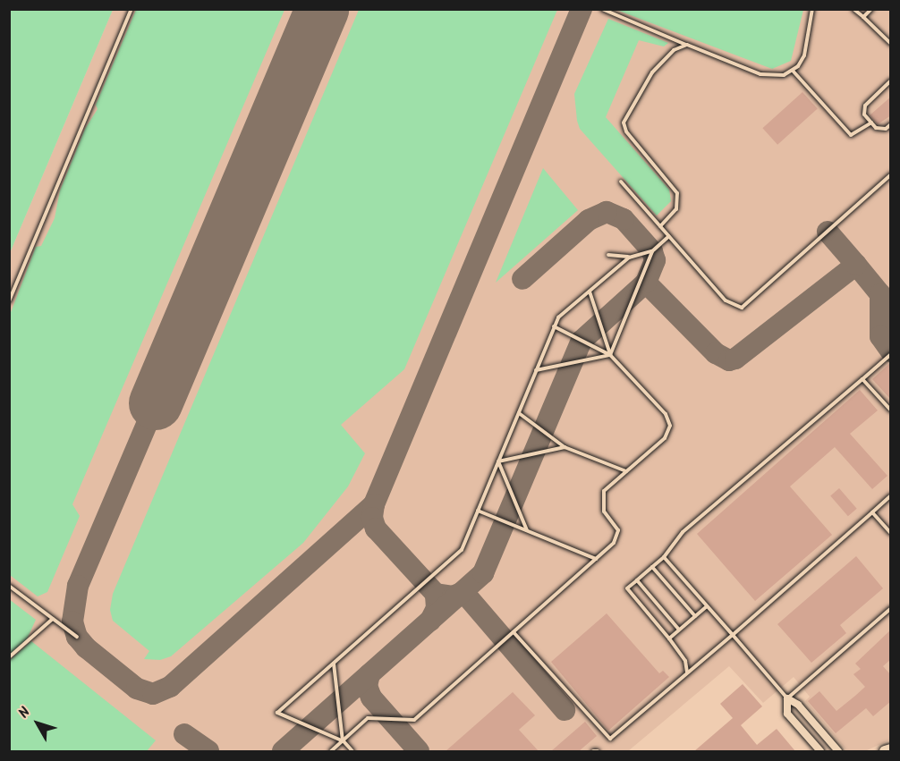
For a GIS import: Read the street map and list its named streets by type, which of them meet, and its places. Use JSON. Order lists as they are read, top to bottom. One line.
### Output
{"north":"top left"}
